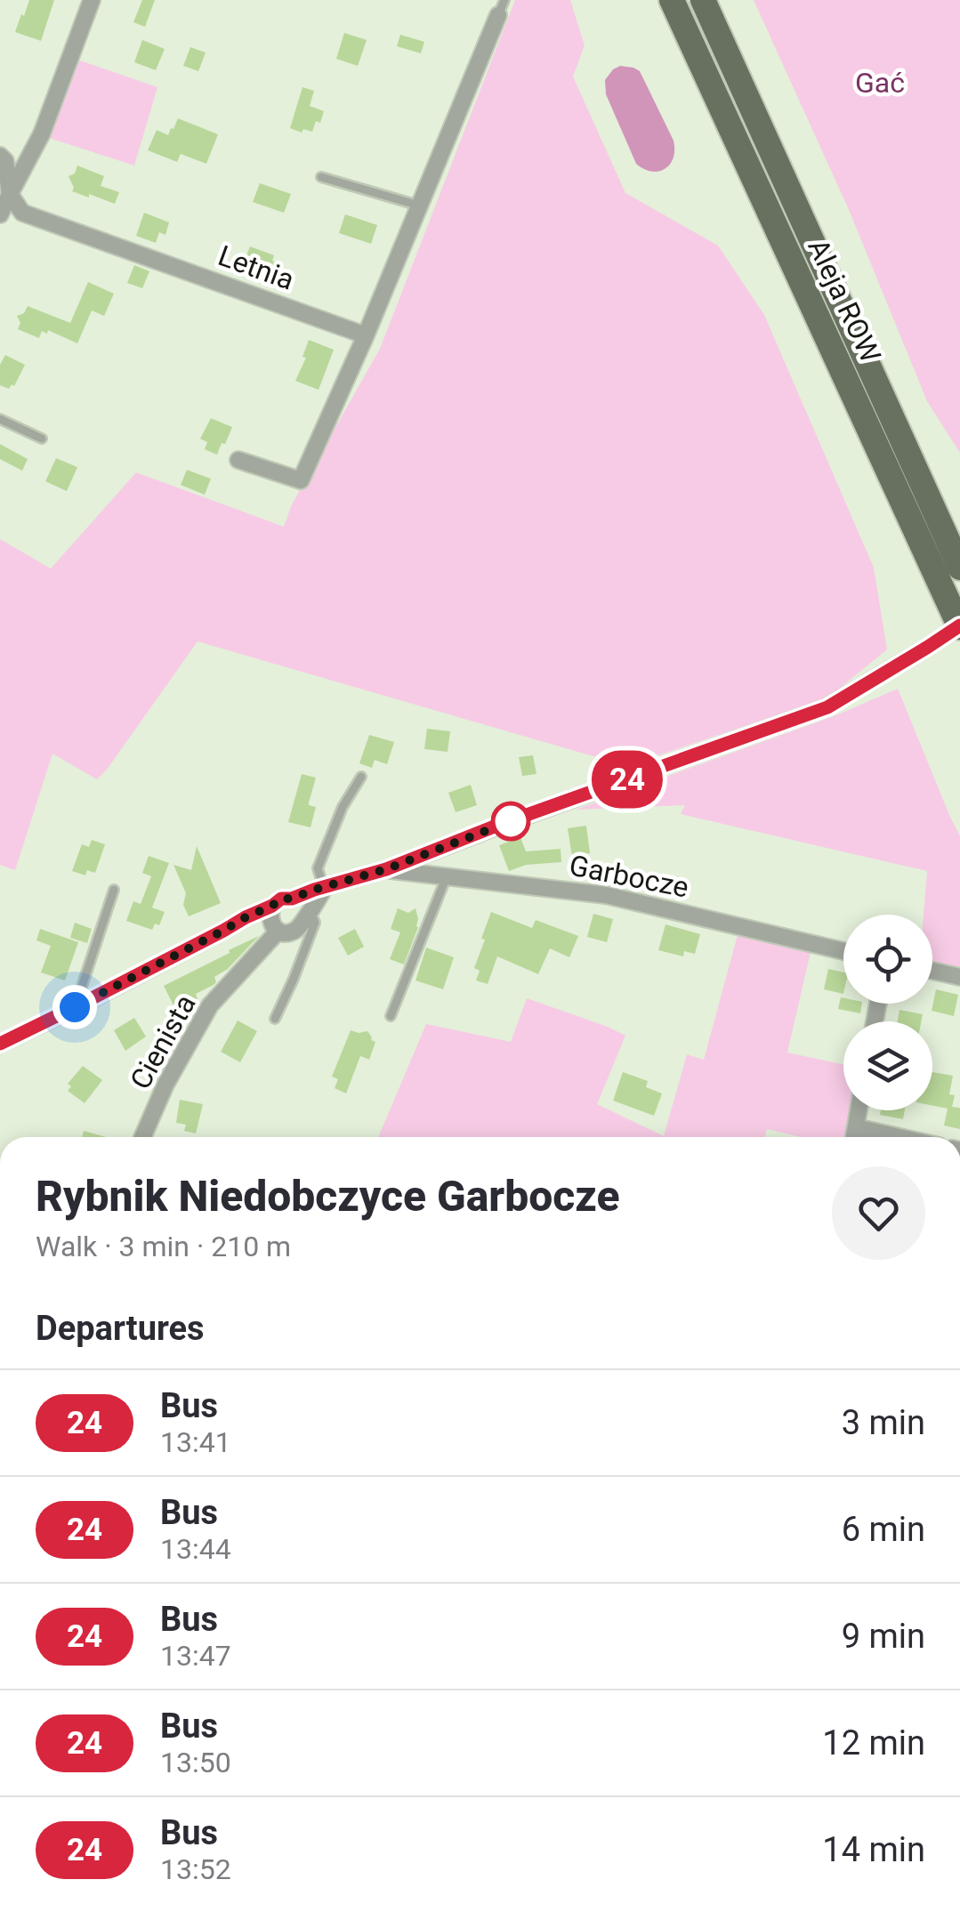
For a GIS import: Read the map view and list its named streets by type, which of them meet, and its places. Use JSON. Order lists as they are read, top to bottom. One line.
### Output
{"streets":{"main road":["Aleja ROW"],"street":["Letnia","Garbocze","Cienista"]},"parks":["Gać"],"lines":["bus line 24"],"page":{"on_map":"24","heading":[["Rybnik Niedobczyce Garbocze","Walk · 3 min · 210 m"],"Departures"],"list":[{"mark":"24","name":"Bus","note":"13:41","value":"3 min"},{"mark":"24","name":"Bus","note":"13:44","value":"6 min"},{"mark":"24","name":"Bus","note":"13:47","value":"9 min"},{"mark":"24","name":"Bus","note":"13:50","value":"12 min"},{"mark":"24","name":"Bus","note":"13:52","value":"14 min"}]}}
